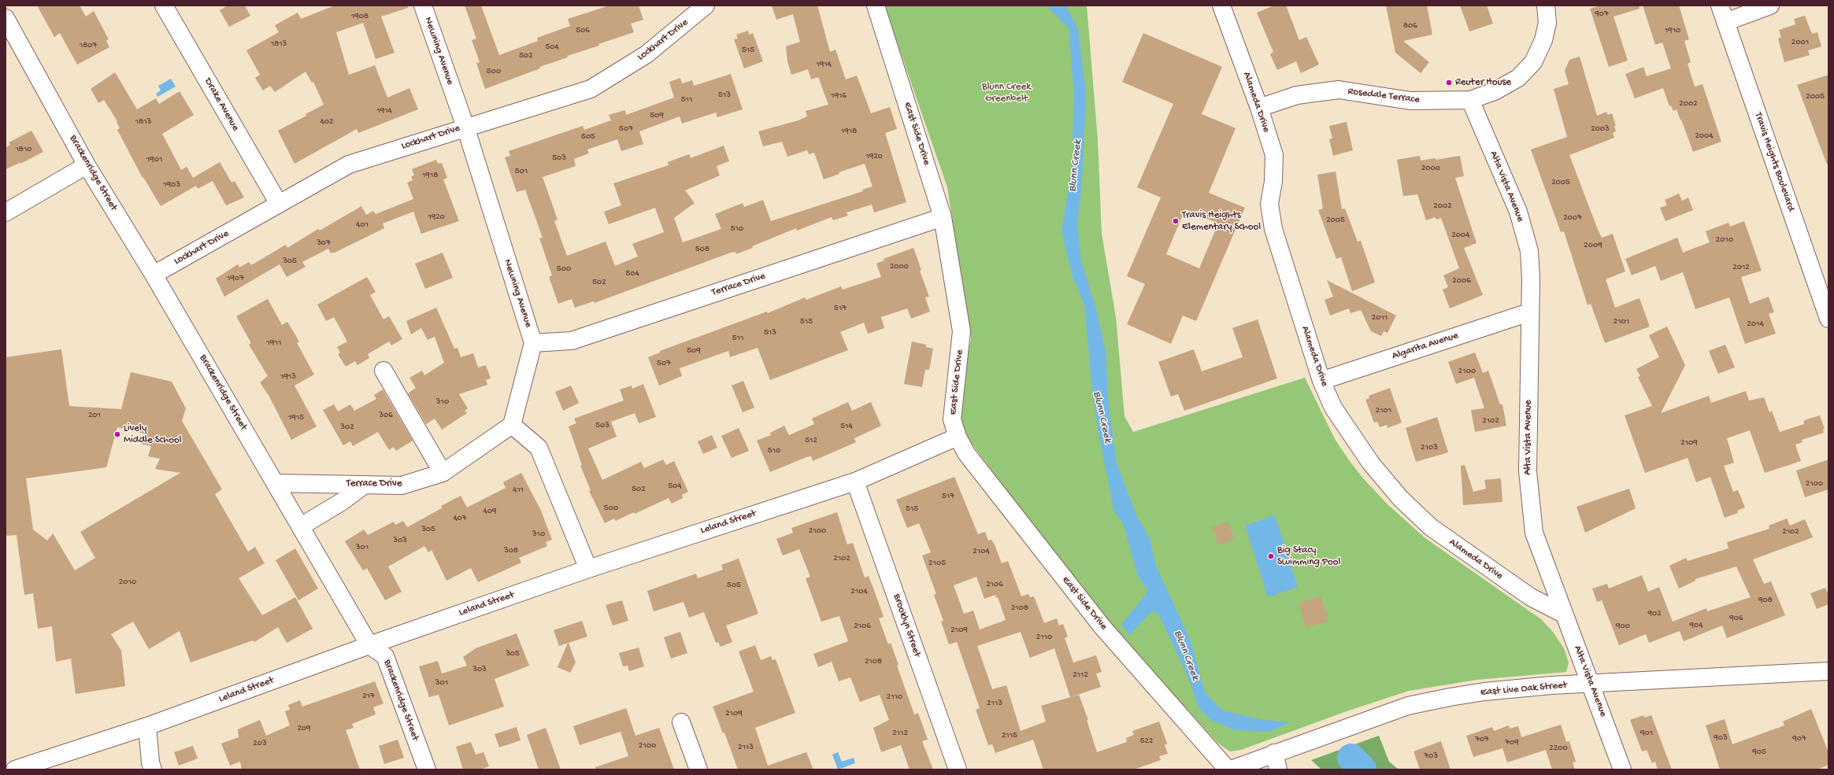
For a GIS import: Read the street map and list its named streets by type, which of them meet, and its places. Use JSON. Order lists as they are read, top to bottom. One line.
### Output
{"streets":{"street":["Lockhart Drive","Newning Avenue","Rosedale Terrace","Alameda Drive","Drake Avenue","East Side Drive","Travis Heights Boulevard","Brackenridge Street","Alta Vista Avenue","Terrace Drive","Algarita Avenue","Leland Street","Brooklyn Street","East Live Oak Street"]},"crossings":[["Lockhart Drive","Newning Avenue"],["Lockhart Drive","Drake Avenue"],["Lockhart Drive","Brackenridge Street"],["Newning Avenue","Terrace Drive"],["Rosedale Terrace","Alameda Drive"],["Rosedale Terrace","Alta Vista Avenue"],["Alameda Drive","Alta Vista Avenue"],["Alameda Drive","Algarita Avenue"],["East Side Drive","Terrace Drive"],["East Side Drive","Leland Street"],["Brackenridge Street","Terrace Drive"],["Brackenridge Street","Leland Street"],["Alta Vista Avenue","Algarita Avenue"],["Alta Vista Avenue","East Live Oak Street"],["Leland Street","Brooklyn Street"]],"water":["Blunn Creek"],"parks":["Blunn Creek Greenbelt"],"places":["Reuter House","Travis Heights Elementary School","Lively Middle School","Big Stacy Swimming Pool"],"house_numbers":["907","1908","806","506","1910","2001","1813","1807","504","515","502","1914","500","513","1916","2005","511","2002","1914","509","1813","402","507","2003","1918","2004","505","1810","1920","503","1901","2000","501","1918","2005","1903","2002","1920","2007","2005","401","510","2004","2010","307","2009","508","305","2000","2012","500","504","1907","2006","502","517","2011","515","2101","2014","513","511","1911","509","507","2100","1913","310","2101","201","306","1915","2102","503","514","302","512","2109","2103","510","2100","504","502","411","517","500","515","409","407","305","2100","2102","310","303","301","308","2104","2102","2105","2010","2106","505","2104","908","2108","902","906","904","2106","900","2109","2110","305","2108","303","2112","301","217","2110","2113","2109","209","2112","901","2115","903","907","707","522","709","203","2100","2113","2200","905","703"]}
